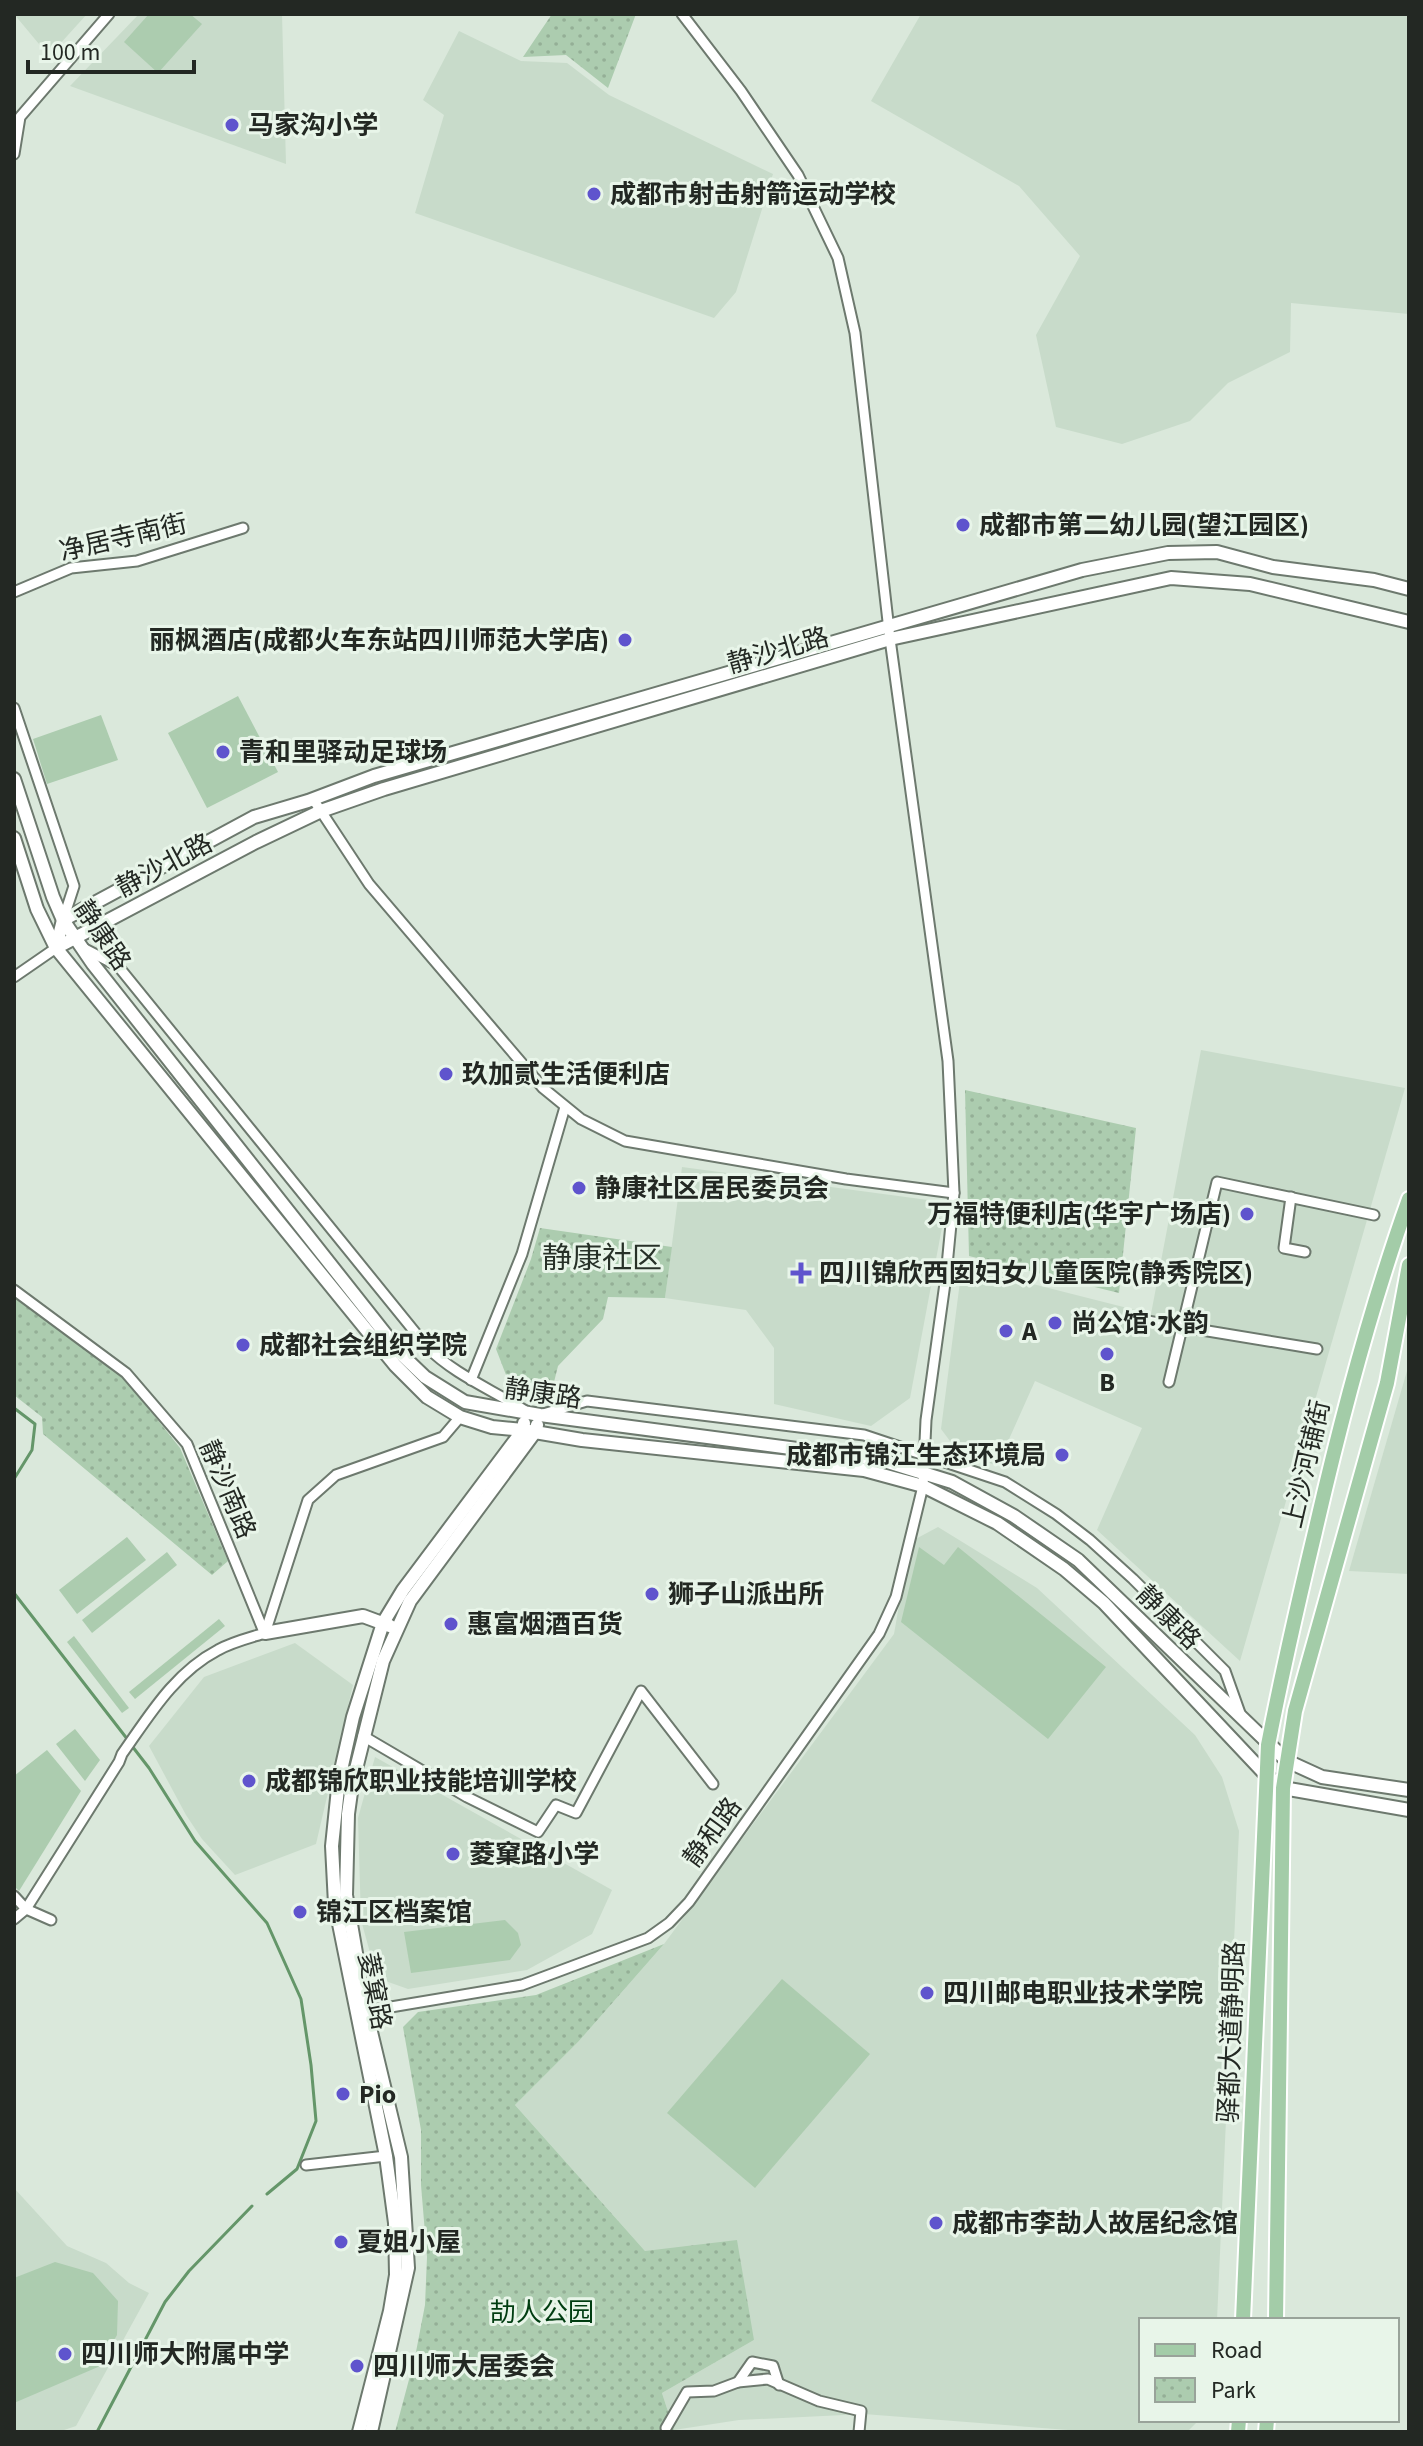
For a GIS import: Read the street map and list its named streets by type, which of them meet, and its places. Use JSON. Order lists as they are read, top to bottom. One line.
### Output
{"streets":{"main road":["上沙河铺街","驿都大道静明路"],"street":["净居寺南街","静沙北路","静康路","静沙南路","静和路","菱窠路"]},"crossings":[["静沙北路","静康路"],["静沙北路","静和路"],["静康路","上沙河铺街"],["静康路","静和路"],["静康路","菱窠路"],["静康路","驿都大道静明路"],["上沙河铺街","驿都大道静明路"],["静和路","菱窠路"]],"districts":["静康社区"],"parks":["劼人公园"],"places":{"other":["马家沟小学","成都市射击射箭运动学校","成都市第二幼儿园(望江园区)","丽枫酒店(成都火车东站四川师范大学店)","青和里驿动足球场","玖加贰生活便利店","静康社区居民委员会","万福特便利店(华宇广场店)","尚公馆·水韵","A","成都社会组织学院","B","成都市锦江生态环境局","狮子山派出所","惠富烟酒百货","成都锦欣职业技能培训学校","菱窠路小学","锦江区档案馆","四川邮电职业技术学院","Pio","成都市李劼人故居纪念馆","夏姐小屋","四川师大附属中学","四川师大居委会"],"health":["四川锦欣西囡妇女儿童医院(静秀院区)"]},"legend":["Road","Park"],"scale_bar":"100 m"}
